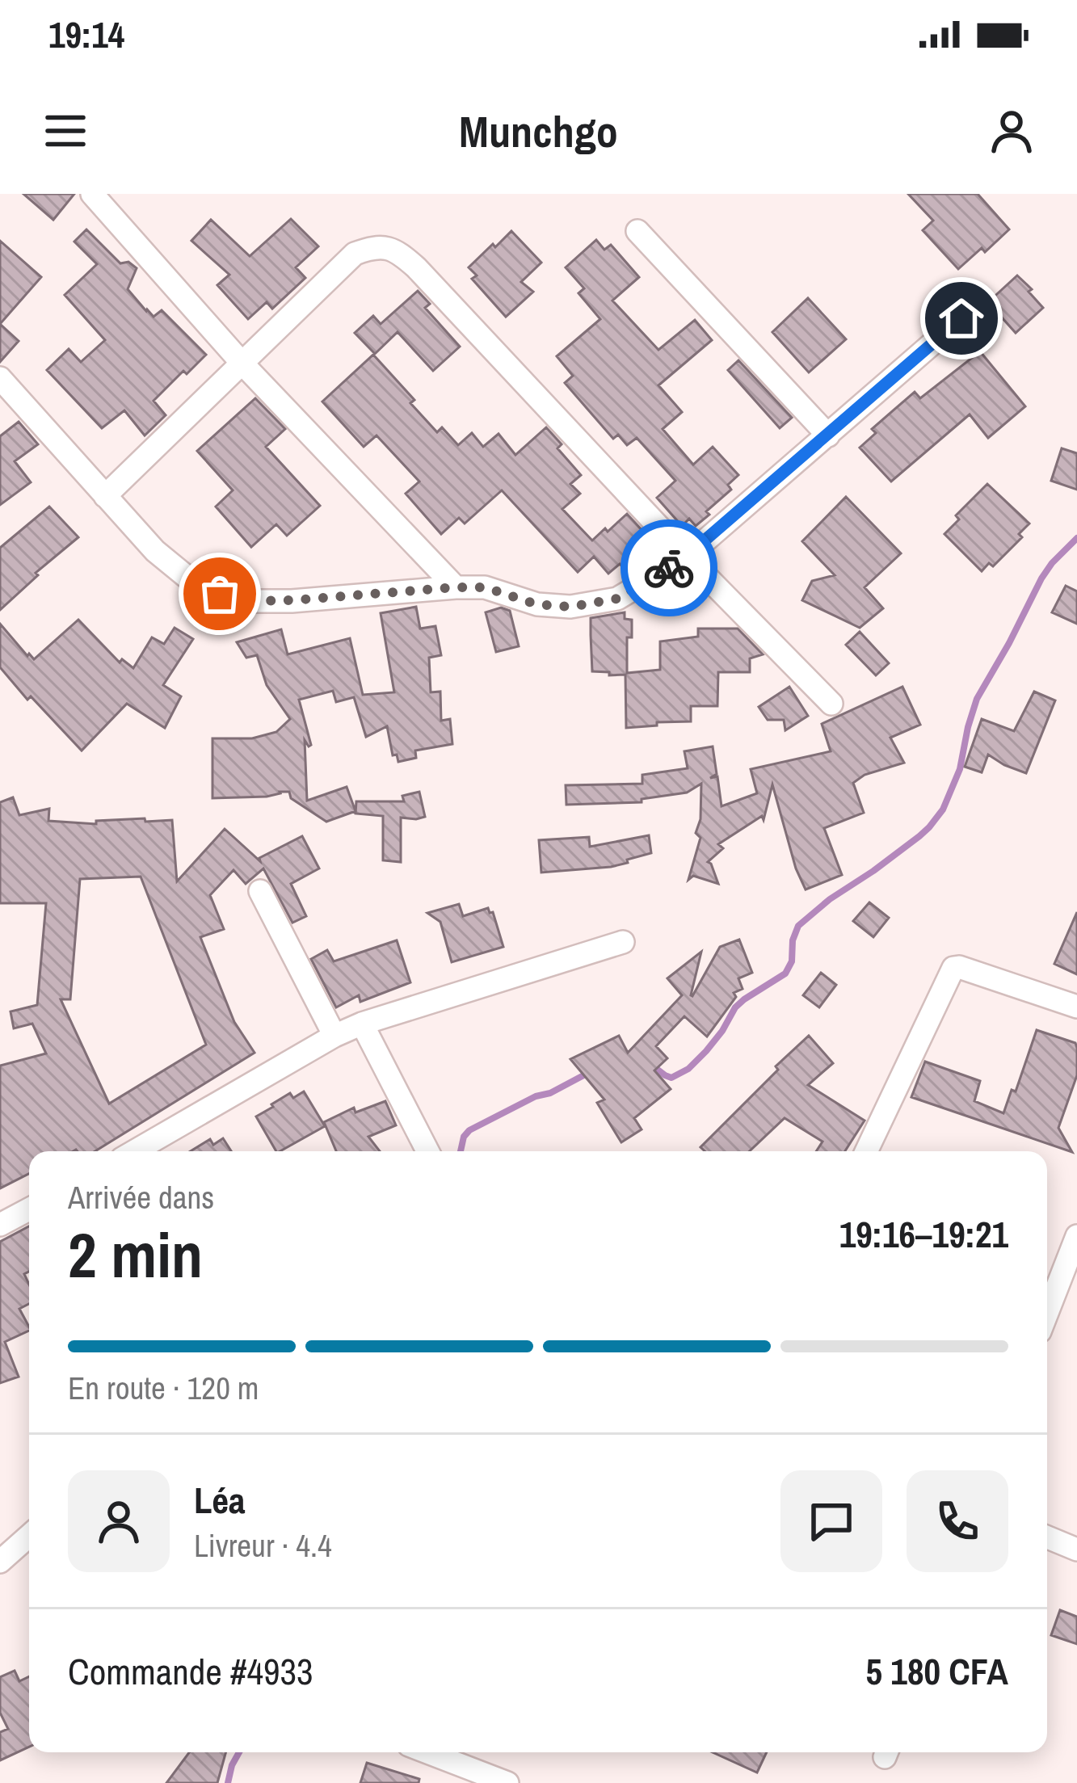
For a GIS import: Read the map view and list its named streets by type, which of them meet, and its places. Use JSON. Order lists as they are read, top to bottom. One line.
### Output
{"page":{"status":"19:14","header":"Munchgo","heading":["2 min","Arrivée dans","19:16–19:21"],"panel":["Léa","Livreur · 4.4","Commande #4933","5 180 CFA"],"bar":"En route · 120 m"}}
